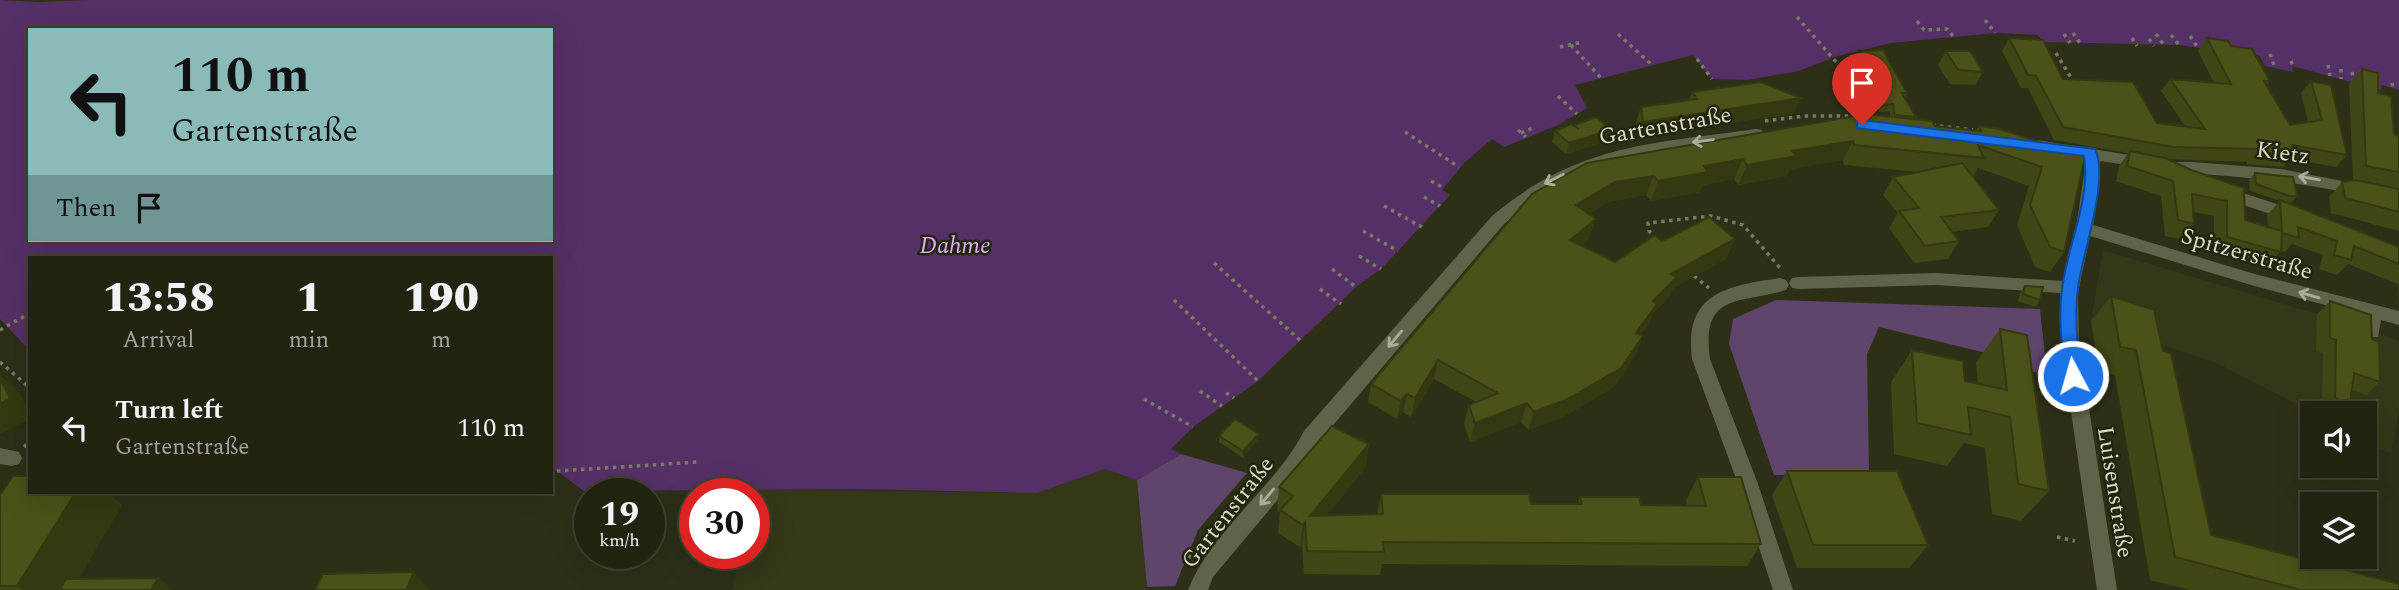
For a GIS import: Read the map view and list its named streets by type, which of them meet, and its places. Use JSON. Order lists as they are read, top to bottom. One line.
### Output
{"streets":{"street":["Gartenstraße","Kietz","Spitzerstraße","Luisenstraße"]},"crossings":[["Spitzerstraße","Luisenstraße"]],"one_way":["Gartenstraße"],"water":["Dahme"],"page":{"turn":["110 m","Gartenstraße"],"then":"Then","eta":["13:58","Arrival","1","min","190","m"],"list":[{"name":"Turn left","note":"Gartenstraße","value":"110 m"}],"speed":"19 km/h","limit":"30"}}
